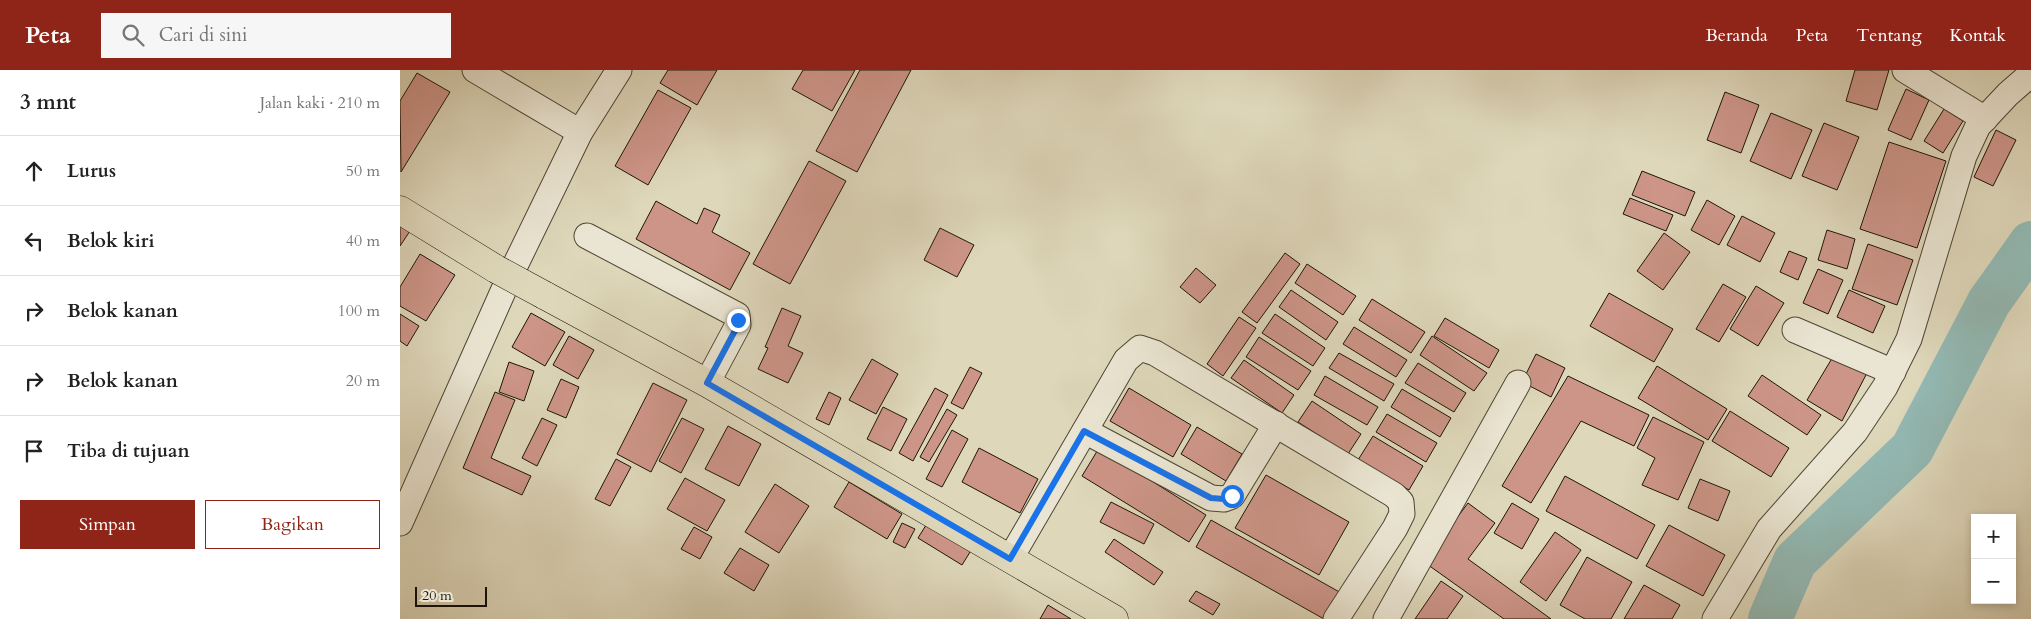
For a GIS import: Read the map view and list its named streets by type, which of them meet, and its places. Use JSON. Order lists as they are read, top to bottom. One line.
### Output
{"scale_bar":"20 m","page":{"header":"Peta","search":"Cari di sini","nav":["Beranda","Peta","Tentang","Kontak"],"heading":["3 mnt","Jalan kaki · 210 m"],"list":[["Lurus","50 m"],["Belok kiri","40 m"],["Belok kanan","100 m"],["Belok kanan","20 m"],"Tiba di tujuan"],"buttons":["Simpan","Bagikan"],"map_buttons":["+","−"],"scale":"20 m"}}
